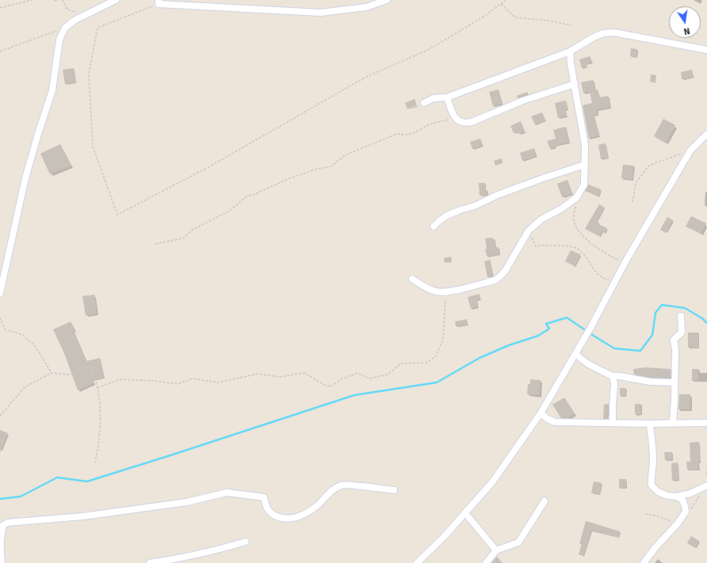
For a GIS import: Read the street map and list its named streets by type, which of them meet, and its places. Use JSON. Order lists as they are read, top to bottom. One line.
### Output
{"north":"bottom"}
